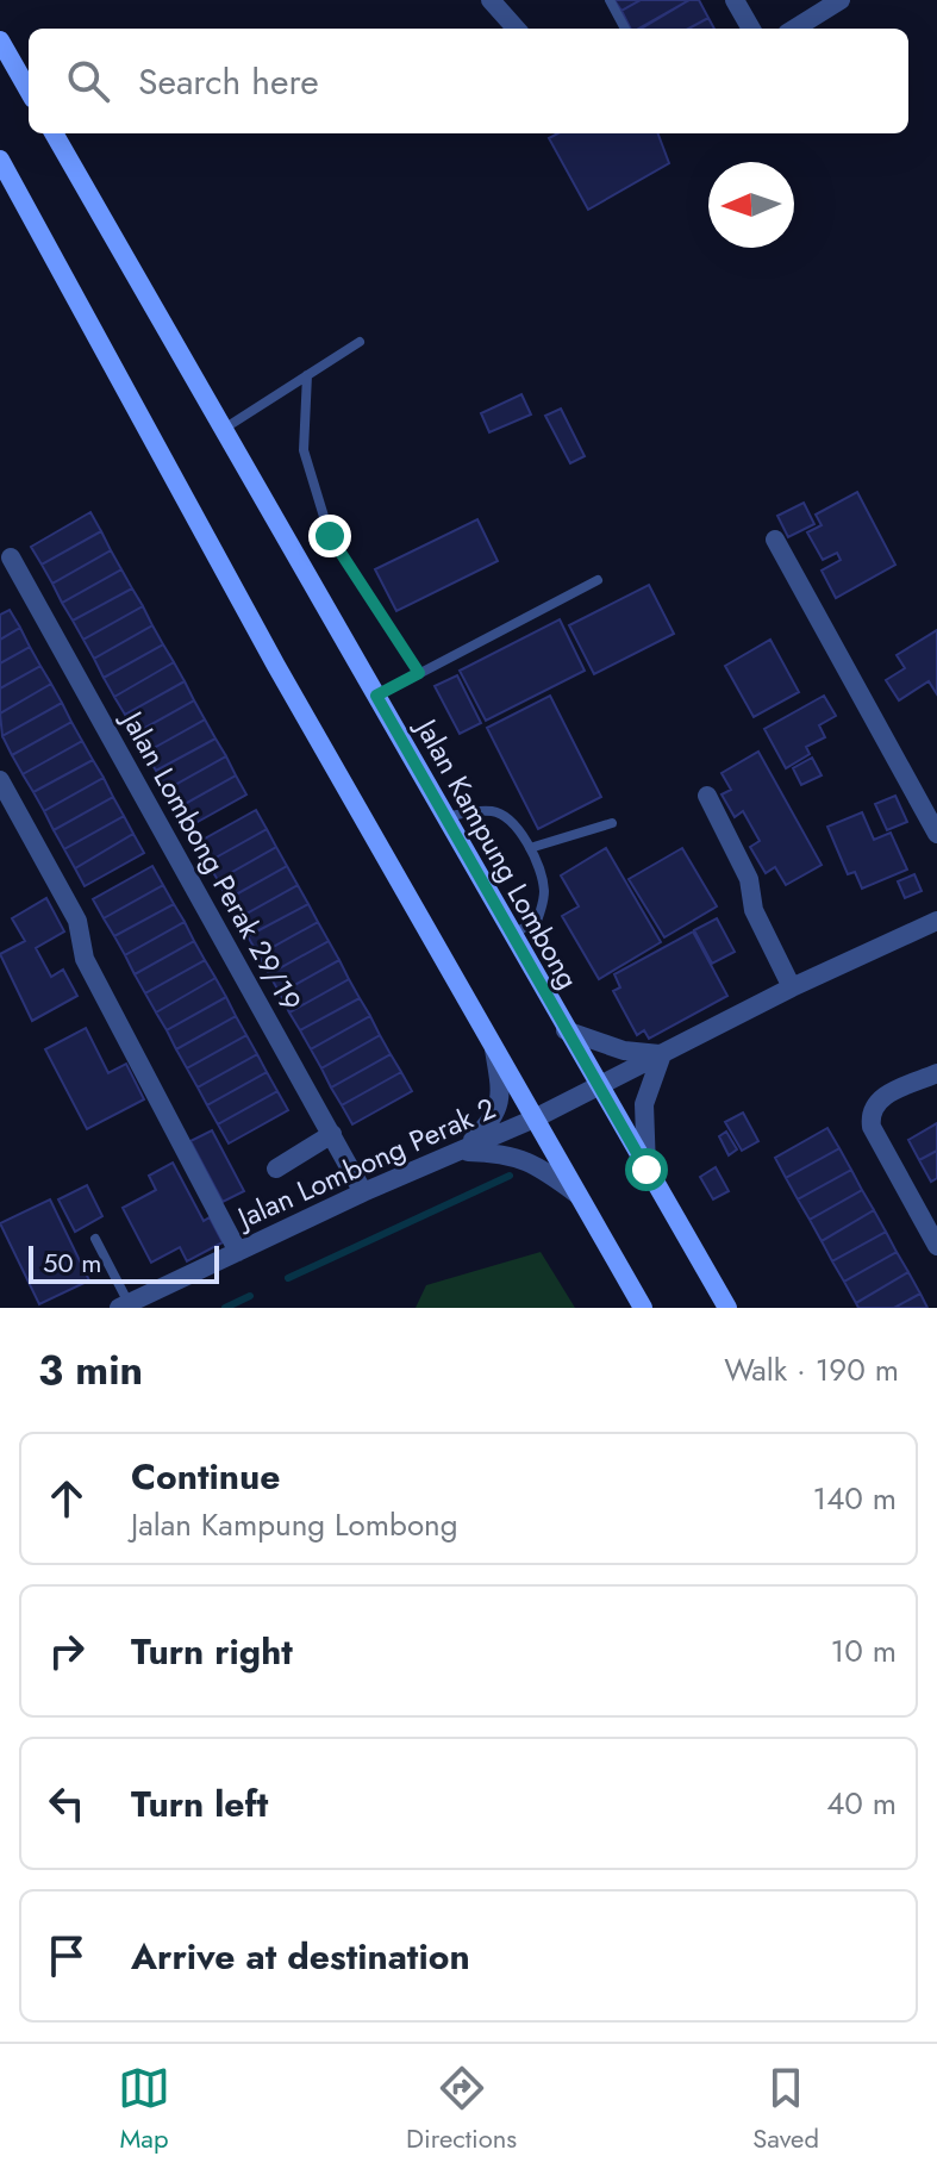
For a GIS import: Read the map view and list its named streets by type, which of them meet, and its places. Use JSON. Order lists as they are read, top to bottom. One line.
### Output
{"streets":{"street":["Jalan Kampung Lombong","Jalan Lombong Perak 29/19","Jalan Lombong Perak 2"]},"crossings":[["Jalan Kampung Lombong","Jalan Lombong Perak 2"],["Jalan Lombong Perak 29/19","Jalan Lombong Perak 2"]],"scale_bar":"50 m","north":"left","page":{"search":"Search here","scale":"50 m","heading":["3 min","Walk · 190 m"],"list":[["Continue","Jalan Kampung Lombong","140 m"],["Turn right","10 m"],["Turn left","40 m"],"Arrive at destination"],"nav":["Map","Directions","Saved"]}}
